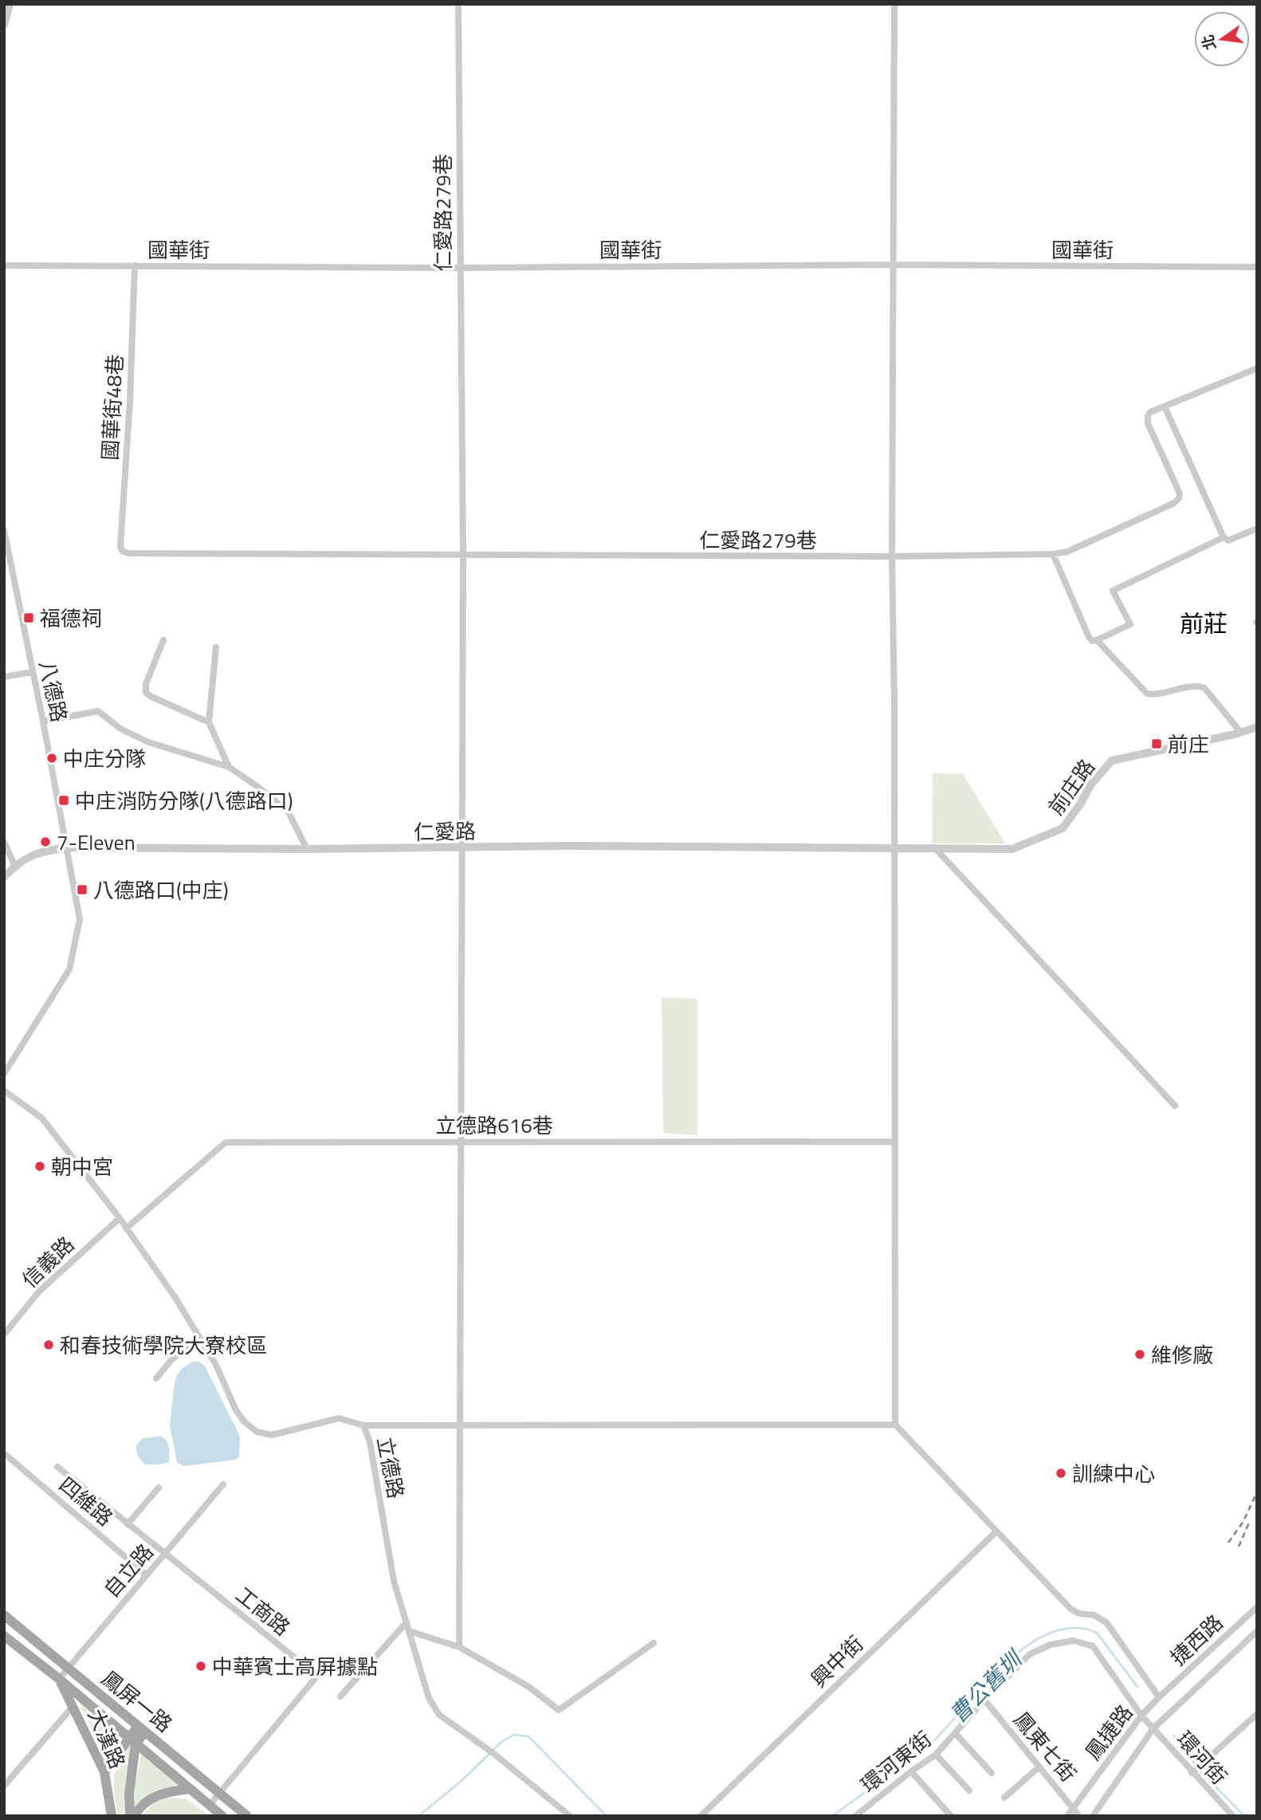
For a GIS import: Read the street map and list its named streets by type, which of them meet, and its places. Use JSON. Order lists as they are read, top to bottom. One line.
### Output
{"streets":{"main road":["鳳屏一路","大漢路"],"street":["仁愛路279巷","國華街","國華街48巷","八德路","前庄路","仁愛路","立德路616巷","信義路","立德路","四維路","自立路","工商路","捷西路","興中街","鳳捷路","鳳東七街","環河街","環河東街"]},"crossings":[["仁愛路279巷","國華街"],["仁愛路279巷","國華街48巷"],["仁愛路279巷","仁愛路"],["仁愛路279巷","立德路616巷"],["國華街","國華街48巷"],["八德路","仁愛路"],["前庄路","仁愛路"],["立德路616巷","立德路"],["信義路","立德路"],["四維路","自立路"],["自立路","工商路"],["自立路","鳳屏一路"],["自立路","大漢路"],["工商路","鳳屏一路"],["捷西路","鳳捷路"],["鳳屏一路","大漢路"],["鳳捷路","鳳東七街"],["鳳捷路","環河街"],["鳳捷路","環河東街"],["鳳東七街","環河東街"],["環河街","環河東街"]],"districts":["前莊"],"water":["曹公舊圳"],"places":{"transit":["福德祠","前庄","中庄消防分隊(八德路口)","八德路口(中庄)"],"other":["中庄分隊","7-Eleven","朝中宮","和春技術學院大寮校區","維修廠","訓練中心","中華賓士高屏據點"]},"north":"left"}
